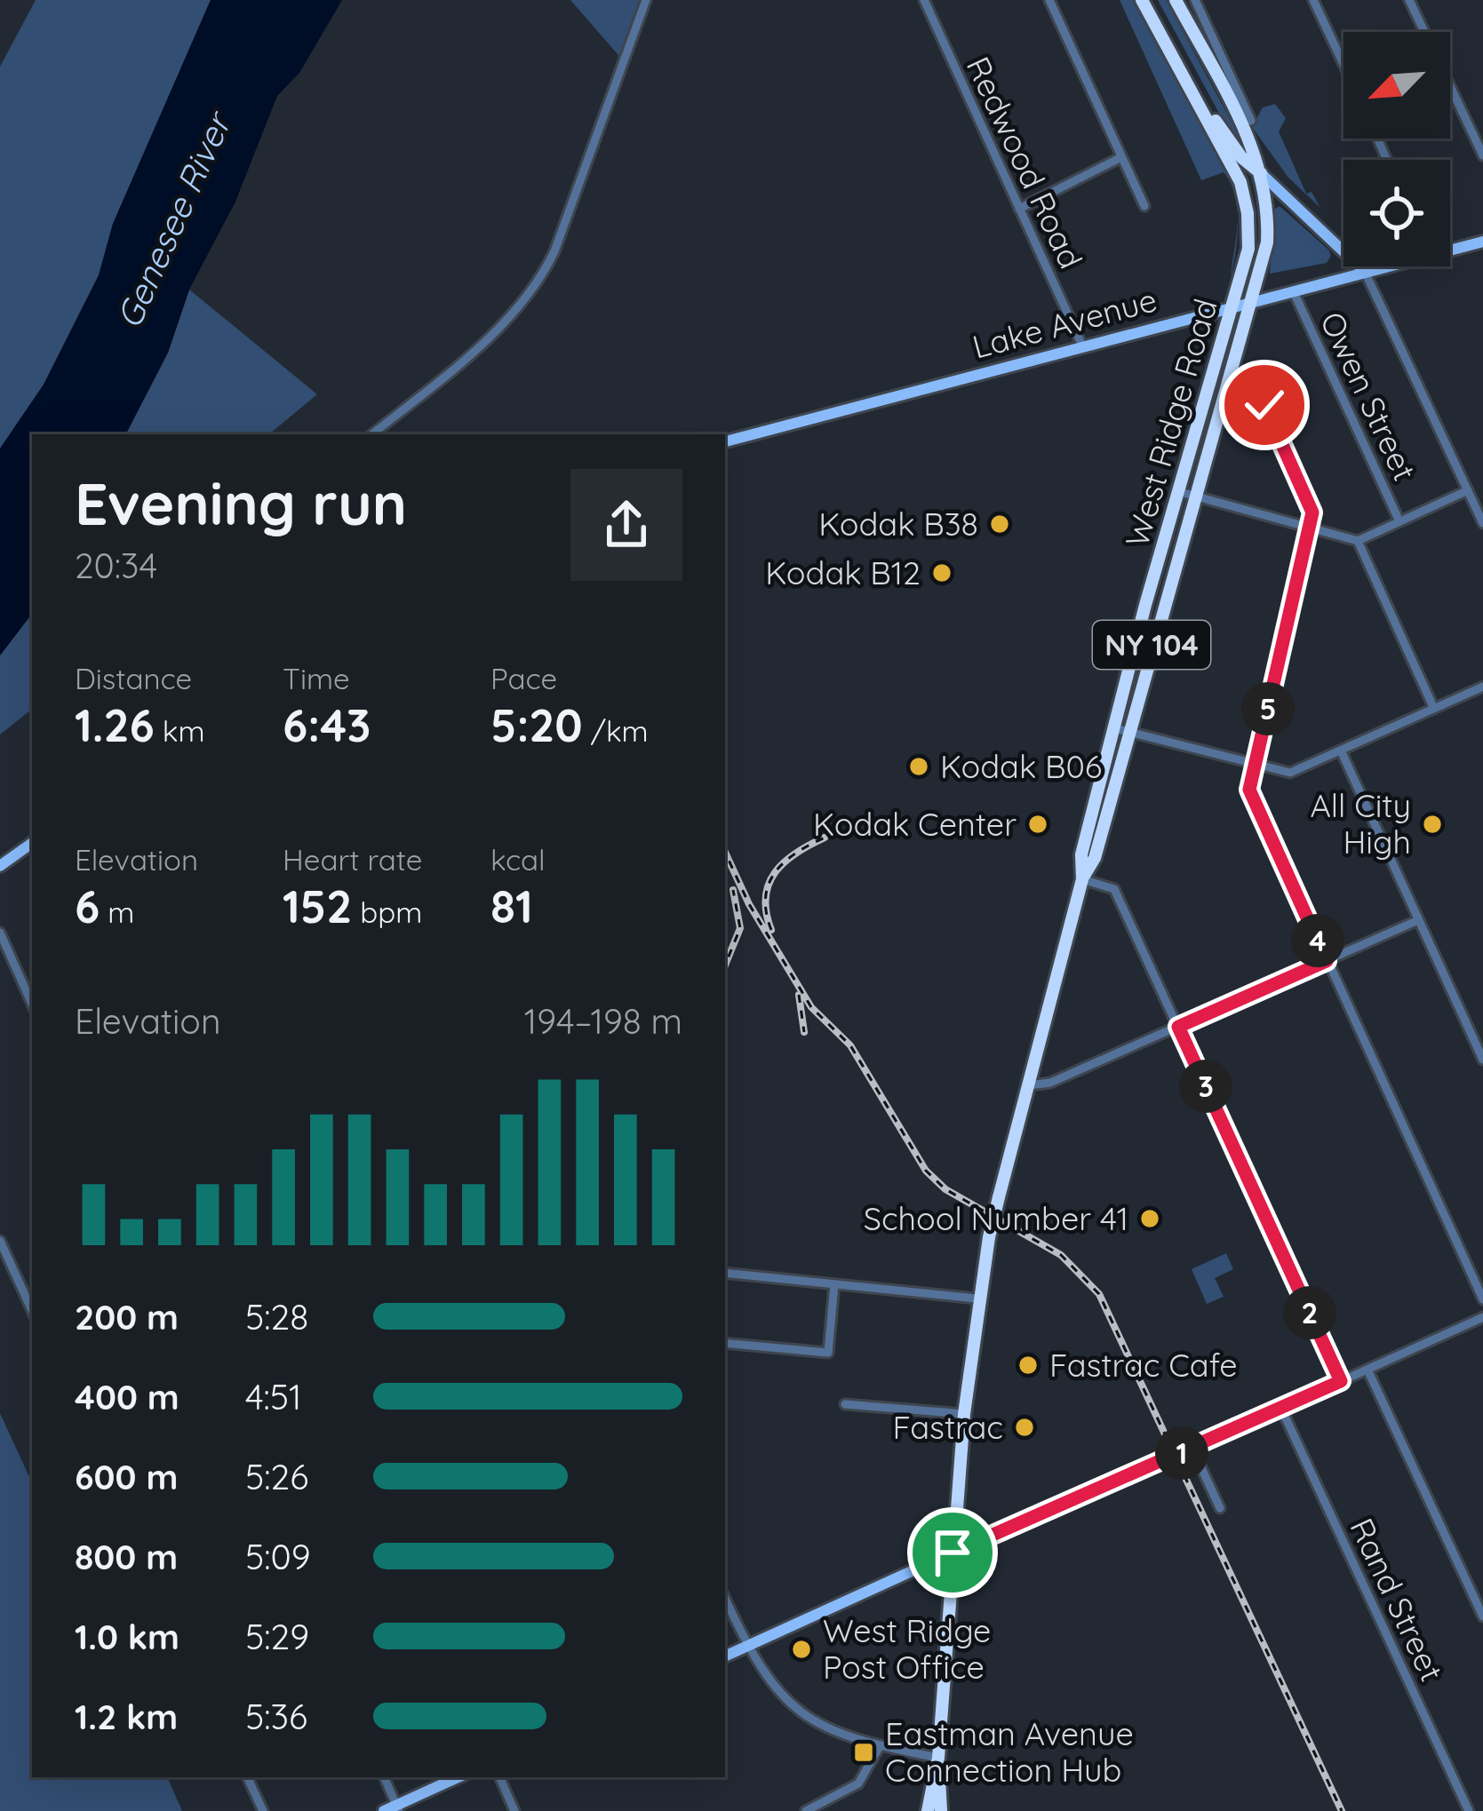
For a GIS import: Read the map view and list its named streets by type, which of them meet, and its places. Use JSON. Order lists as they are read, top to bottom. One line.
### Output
{"streets":{"highway":["West Ridge Road","NY 104"],"main road":["Lake Avenue"],"street":["Redwood Road","Owen Street","Rand Street"]},"crossings":[["Redwood Road","Lake Avenue"],["Lake Avenue","Owen Street"],["Lake Avenue","West Ridge Road"]],"water":["Genesee River"],"places":{"other":["Kodak B38","Kodak B12","Kodak B06","Kodak Center","All City High","School Number 41","Fastrac Cafe","Fastrac","West Ridge Post Office"],"transit":["Eastman Avenue Connection Hub"]},"north":"bottom left","page":{"heading":["Evening run","20:34"],"stats":[["Distance","1.26 km"],["Time","6:43"],["Pace","5:20 /km"],["Elevation","6 m"],["Heart rate","152 bpm"],["kcal","81"]],"pins":["5","4","3","2","1"],"chart":["Elevation","194–198 m"],"list":[{"name":"200 m","note":"5:28"},{"name":"400 m","note":"4:51"},{"name":"600 m","note":"5:26"},{"name":"800 m","note":"5:09"},{"name":"1.0 km","note":"5:29"},{"name":"1.2 km","note":"5:36"}]}}
